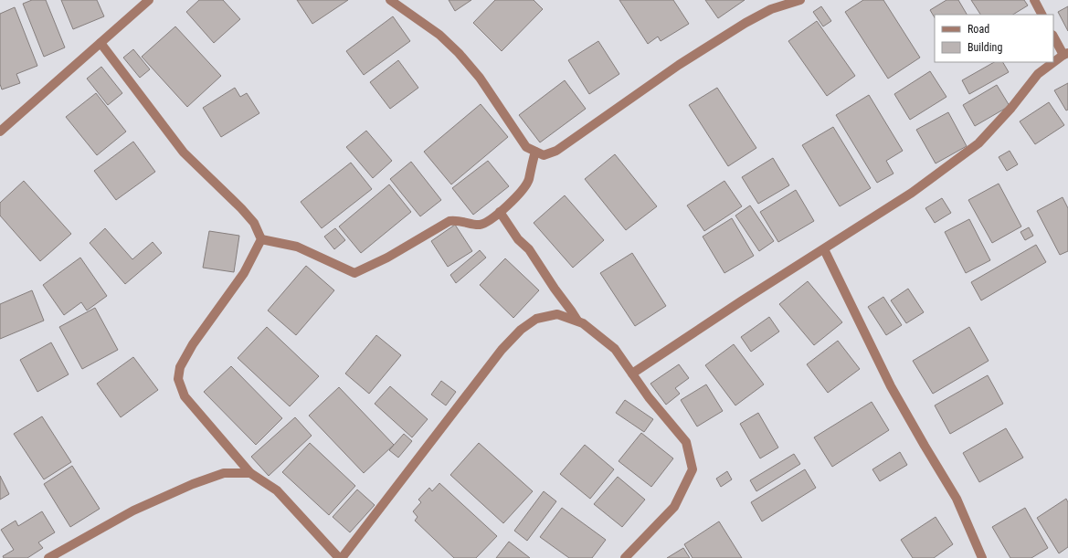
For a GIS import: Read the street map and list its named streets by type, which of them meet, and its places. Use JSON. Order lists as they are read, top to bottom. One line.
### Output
{"legend":["Road","Building"]}
